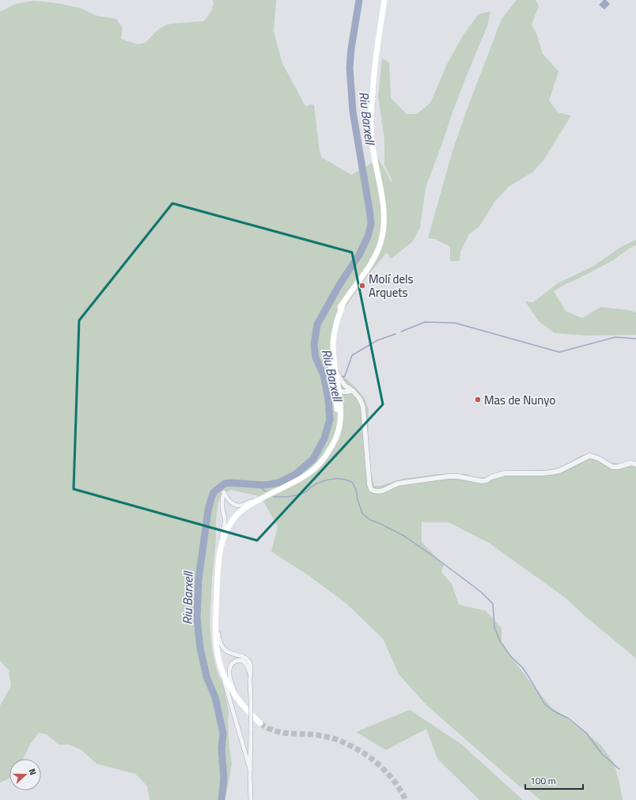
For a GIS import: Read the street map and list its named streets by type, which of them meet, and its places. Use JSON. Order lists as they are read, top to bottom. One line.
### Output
{"water":["Riu Barxell"],"places":["Molí dels Arquets","Mas de Nunyo"],"scale_bar":"100 m","north":"right"}
